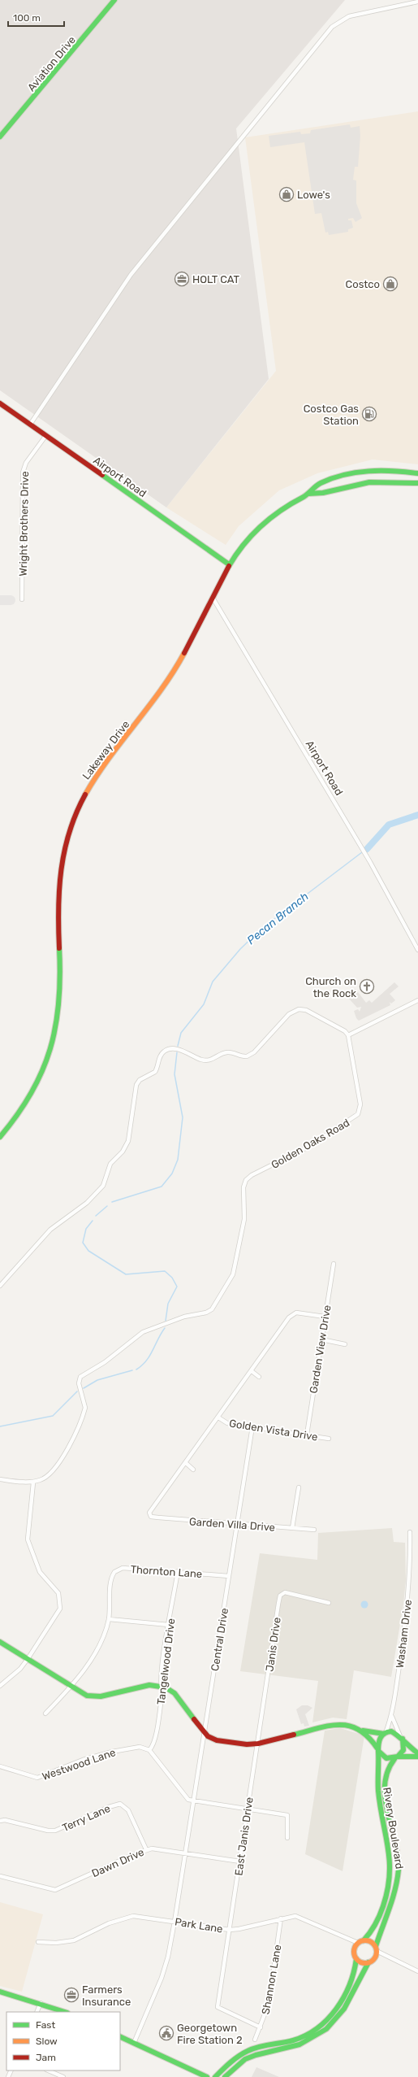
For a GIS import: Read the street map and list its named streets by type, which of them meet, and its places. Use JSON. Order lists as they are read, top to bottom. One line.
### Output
{"streets":{"street":["Aviation Drive","Airport Road","Wright Brothers Drive","Lakeway Drive","Golden Oaks Road","Garden View Drive","Golden Vista Drive","Garden Villa Drive","Thornton Lane","Washam Drive","Central Drive","Janis Drive","Tangelwood Drive","Westwood Lane","Terry Lane","Rivery Boulevard","East Janis Drive","Dawn Drive","Park Lane","Shannon Lane"]},"crossings":[["Airport Road","Wright Brothers Drive"],["Airport Road","Lakeway Drive"],["Garden View Drive","Golden Vista Drive"],["Golden Vista Drive","Central Drive"],["Garden Villa Drive","Central Drive"],["Thornton Lane","Central Drive"],["Thornton Lane","Tangelwood Drive"],["Washam Drive","Rivery Boulevard"],["Central Drive","Dawn Drive"],["Central Drive","Park Lane"],["Janis Drive","East Janis Drive"],["Tangelwood Drive","Westwood Lane"],["Terry Lane","Dawn Drive"],["Rivery Boulevard","Park Lane"],["East Janis Drive","Dawn Drive"],["East Janis Drive","Park Lane"],["East Janis Drive","Shannon Lane"],["Park Lane","Shannon Lane"]],"water":["Pecan Branch"],"places":{"shop":["Lowe's","Costco"],"office":["HOLT CAT","Farmers Insurance"],"fuel station":["Costco Gas Station"],"church":["Church on the Rock"],"public building":["Georgetown Fire Station 2"]},"legend":["Fast","Slow","Jam"],"scale_bar":"100 m"}
